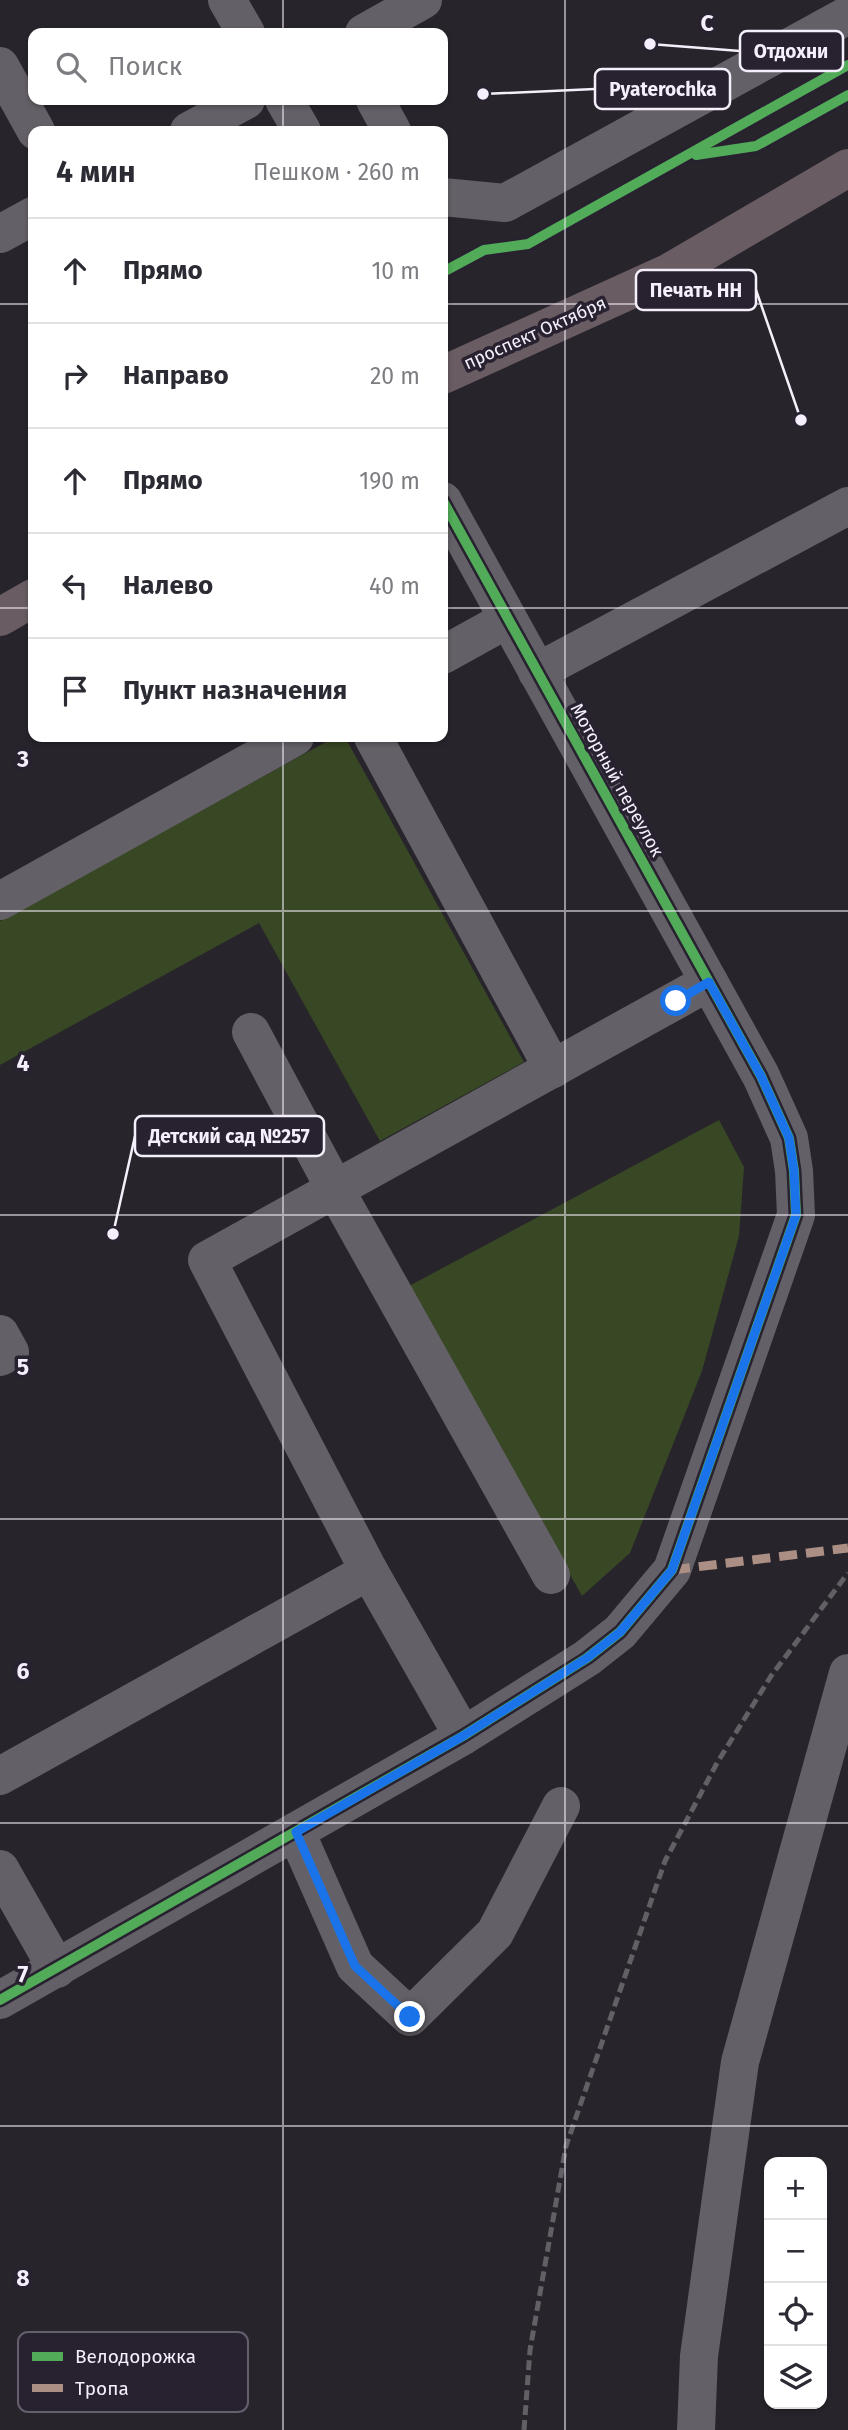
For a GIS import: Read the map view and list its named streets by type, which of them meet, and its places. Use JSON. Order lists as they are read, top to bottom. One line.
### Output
{"streets":{"main road":["проспект Октября"],"street":["Моторный переулок"]},"places":["Отдохни","Pyaterochka","Печать НН","Детский сад №257"],"legend":["Велодорожка","Тропа"],"page":{"search":"Поиск","heading":["4 мин","Пешком · 260 m"],"list":[["Прямо","10 m"],["Направо","20 m"],["Прямо","190 m"],["Налево","40 m"],"Пункт назначения"],"map_buttons":["+","−"]},"grid":{"columns":["C"],"rows":["3","4","5","6","7","8"]}}
